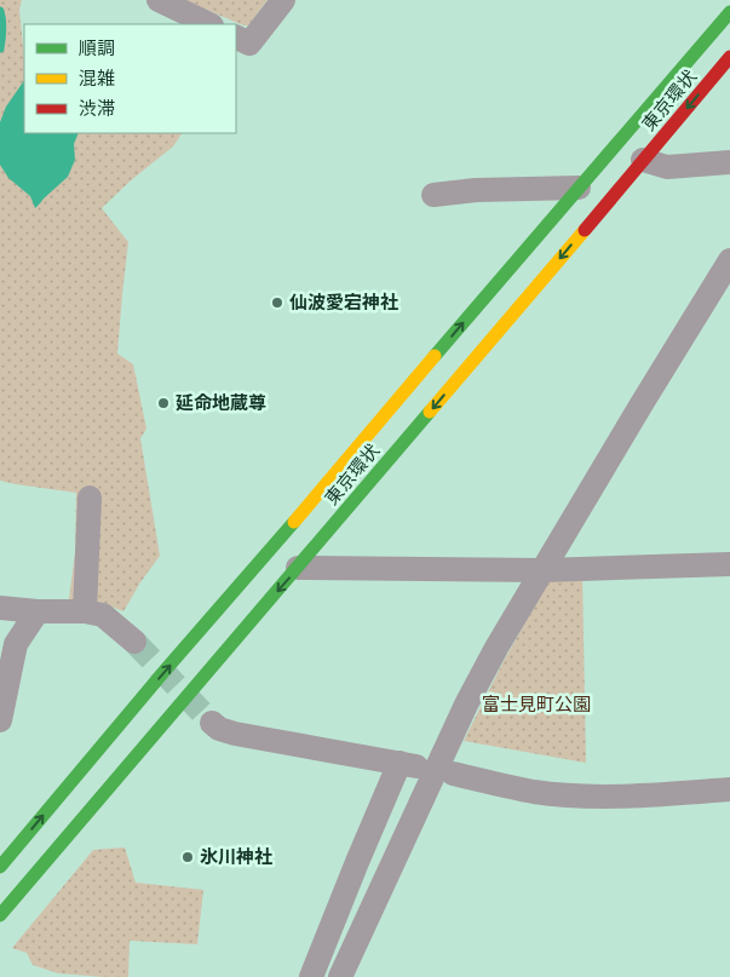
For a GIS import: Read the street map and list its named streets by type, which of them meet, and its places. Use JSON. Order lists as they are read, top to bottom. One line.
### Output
{"streets":{"highway":["東京環状"]},"parks":["富士見町公園"],"places":["仙波愛宕神社","延命地蔵尊","氷川神社"],"legend":["順調","混雑","渋滞"]}
